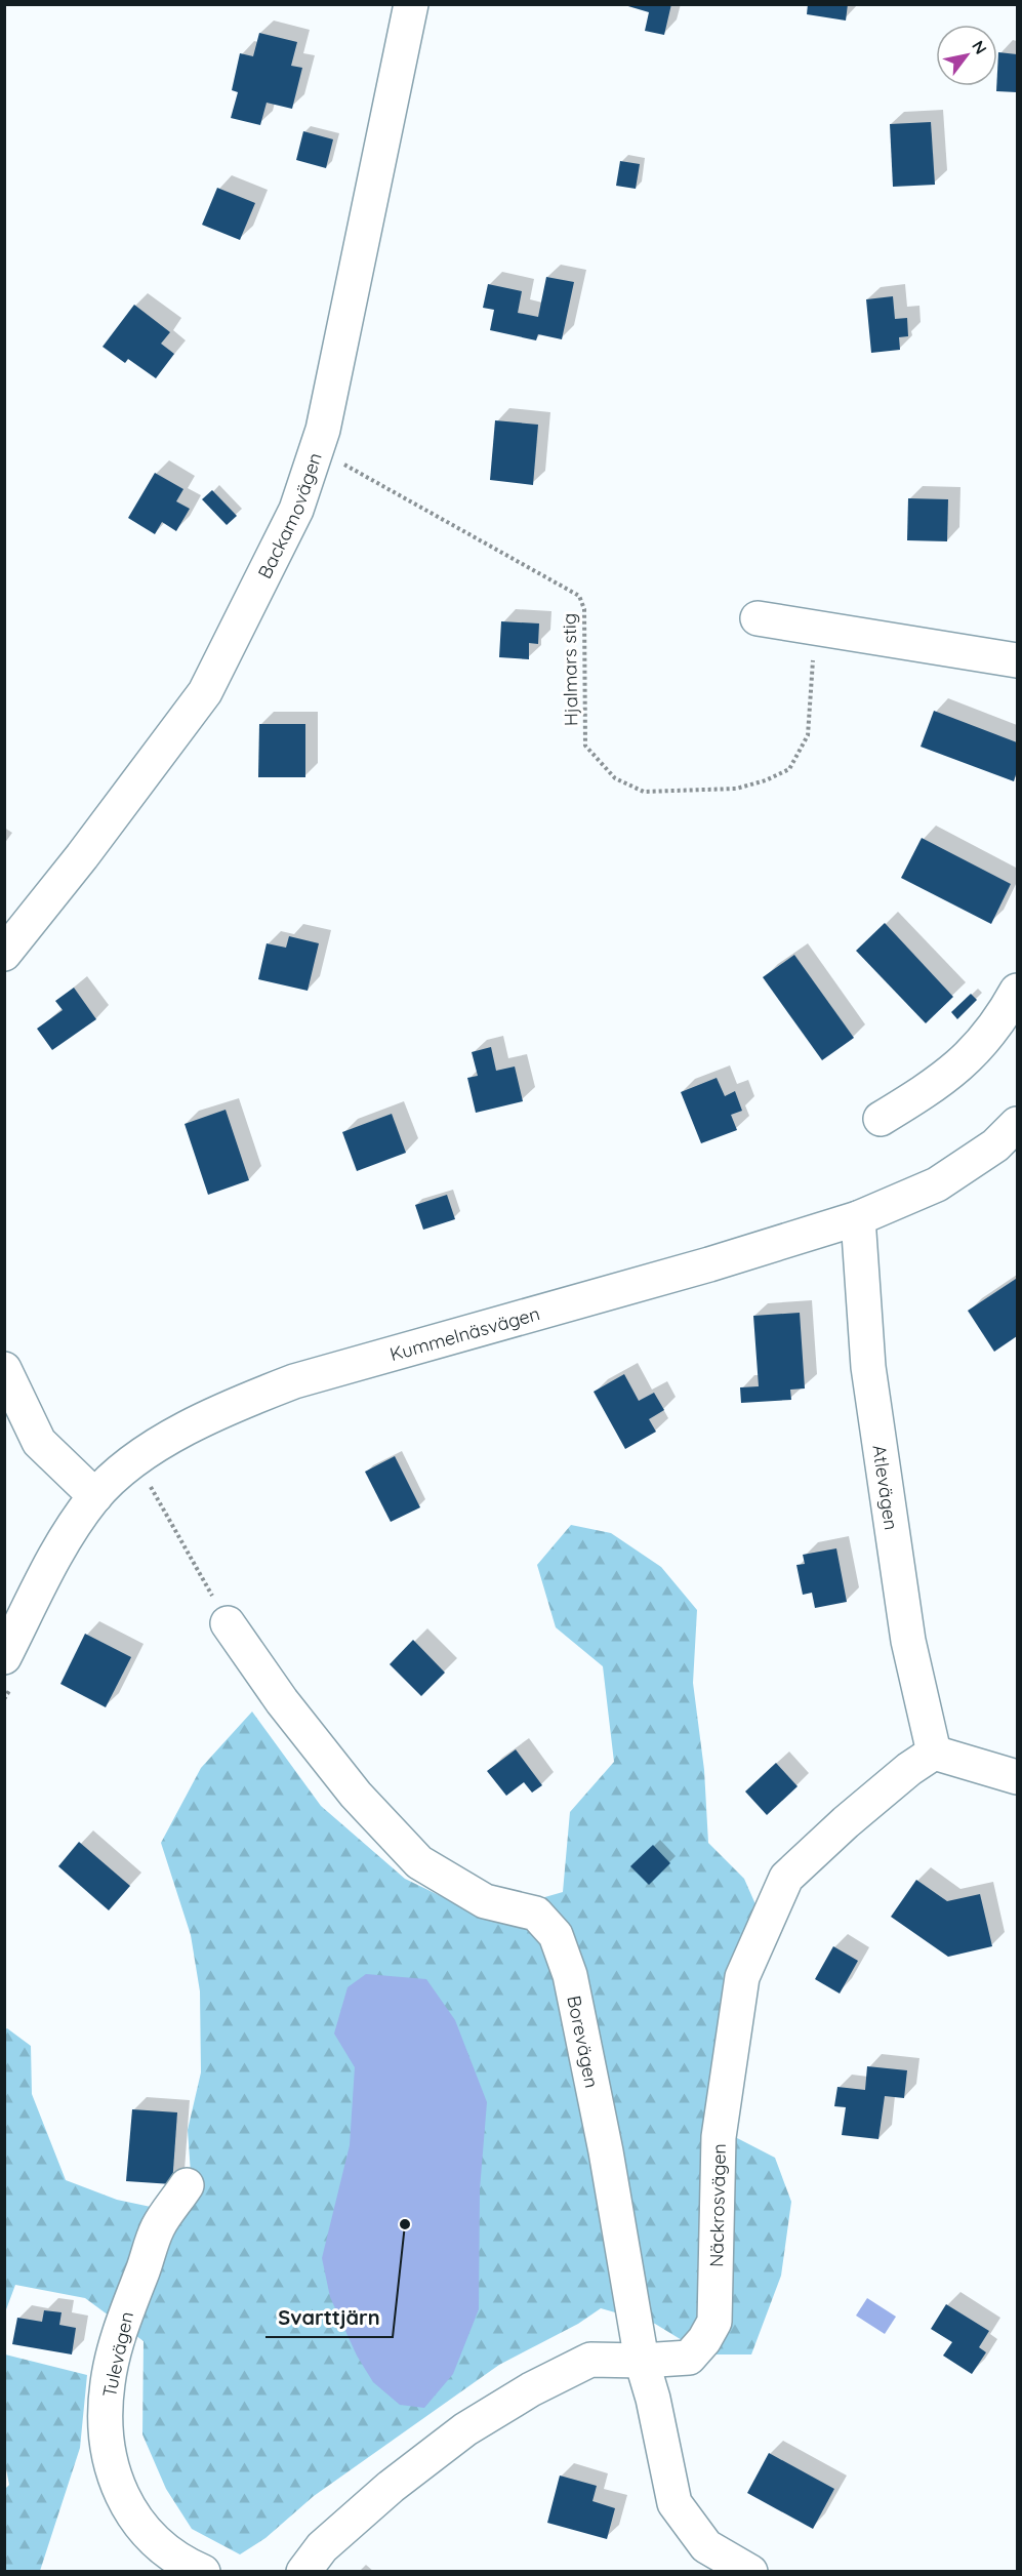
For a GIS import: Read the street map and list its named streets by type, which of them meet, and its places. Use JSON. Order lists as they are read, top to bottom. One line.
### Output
{"streets":{"street":["Backamovägen","Kummelnäsvägen","Atlevägen","Borevägen","Näckrosvägen","Tulevägen"],"path":["Hjalmars stig"]},"crossings":[["Backamovägen","Hjalmars stig"],["Kummelnäsvägen","Atlevägen"],["Atlevägen","Näckrosvägen"],["Borevägen","Näckrosvägen"]],"places":["Svarttjärn"],"north":"top right"}
